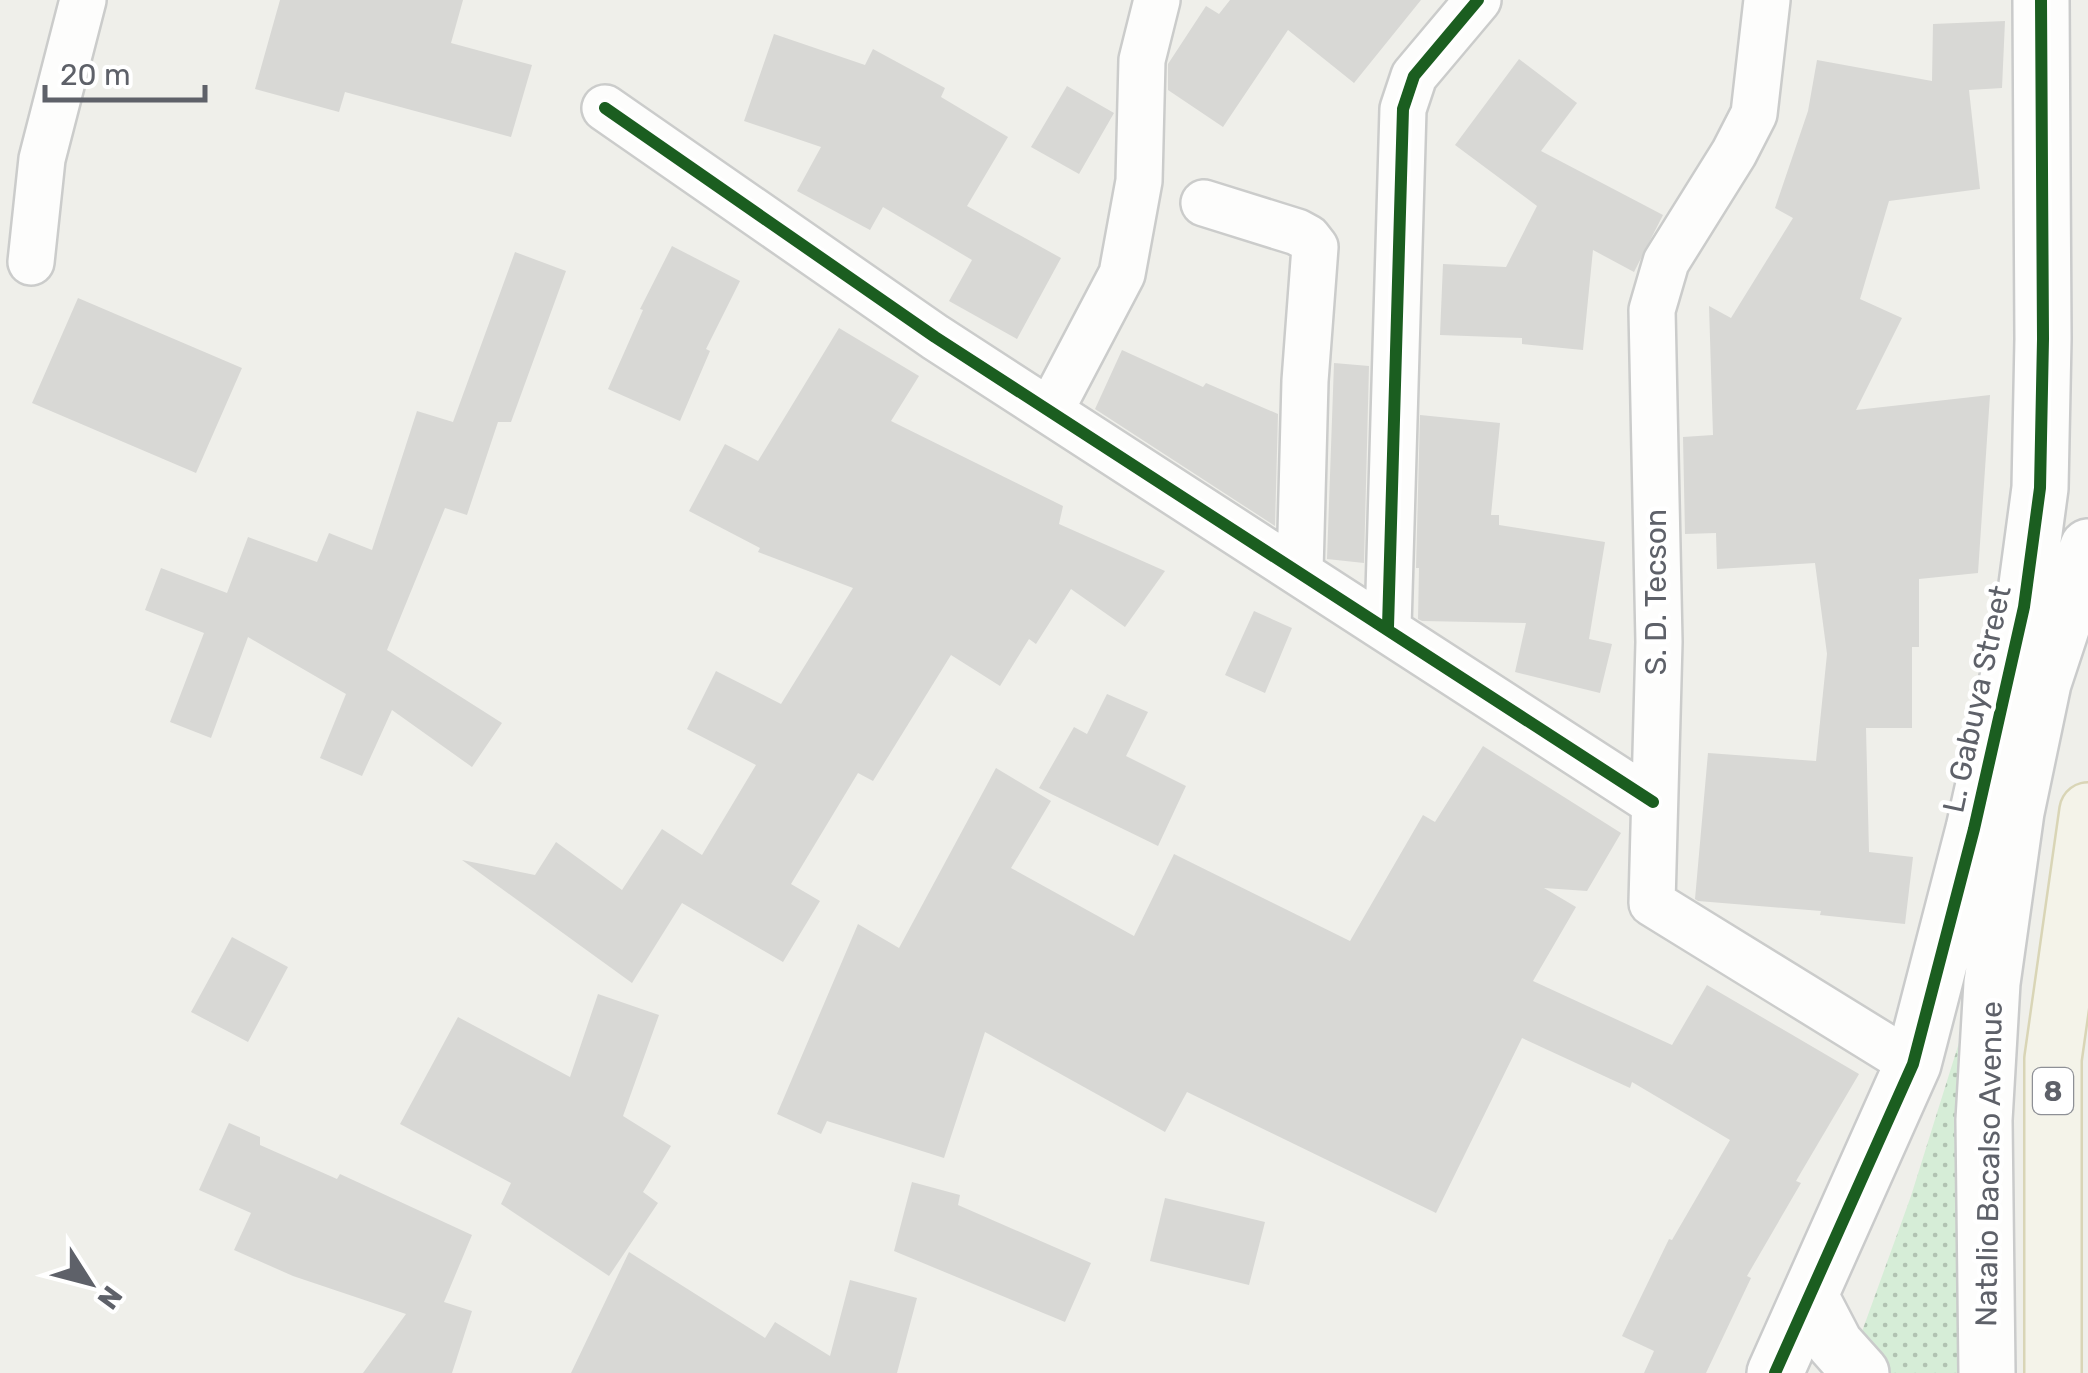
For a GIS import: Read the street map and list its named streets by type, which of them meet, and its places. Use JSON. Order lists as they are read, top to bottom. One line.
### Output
{"streets":{"main road":["8"],"street":["S. D. Tecson","L. Gabuya Street","Natalio Bacalso Avenue"]},"crossings":[["S. D. Tecson","L. Gabuya Street"]],"scale_bar":"20 m","north":"bottom right"}
